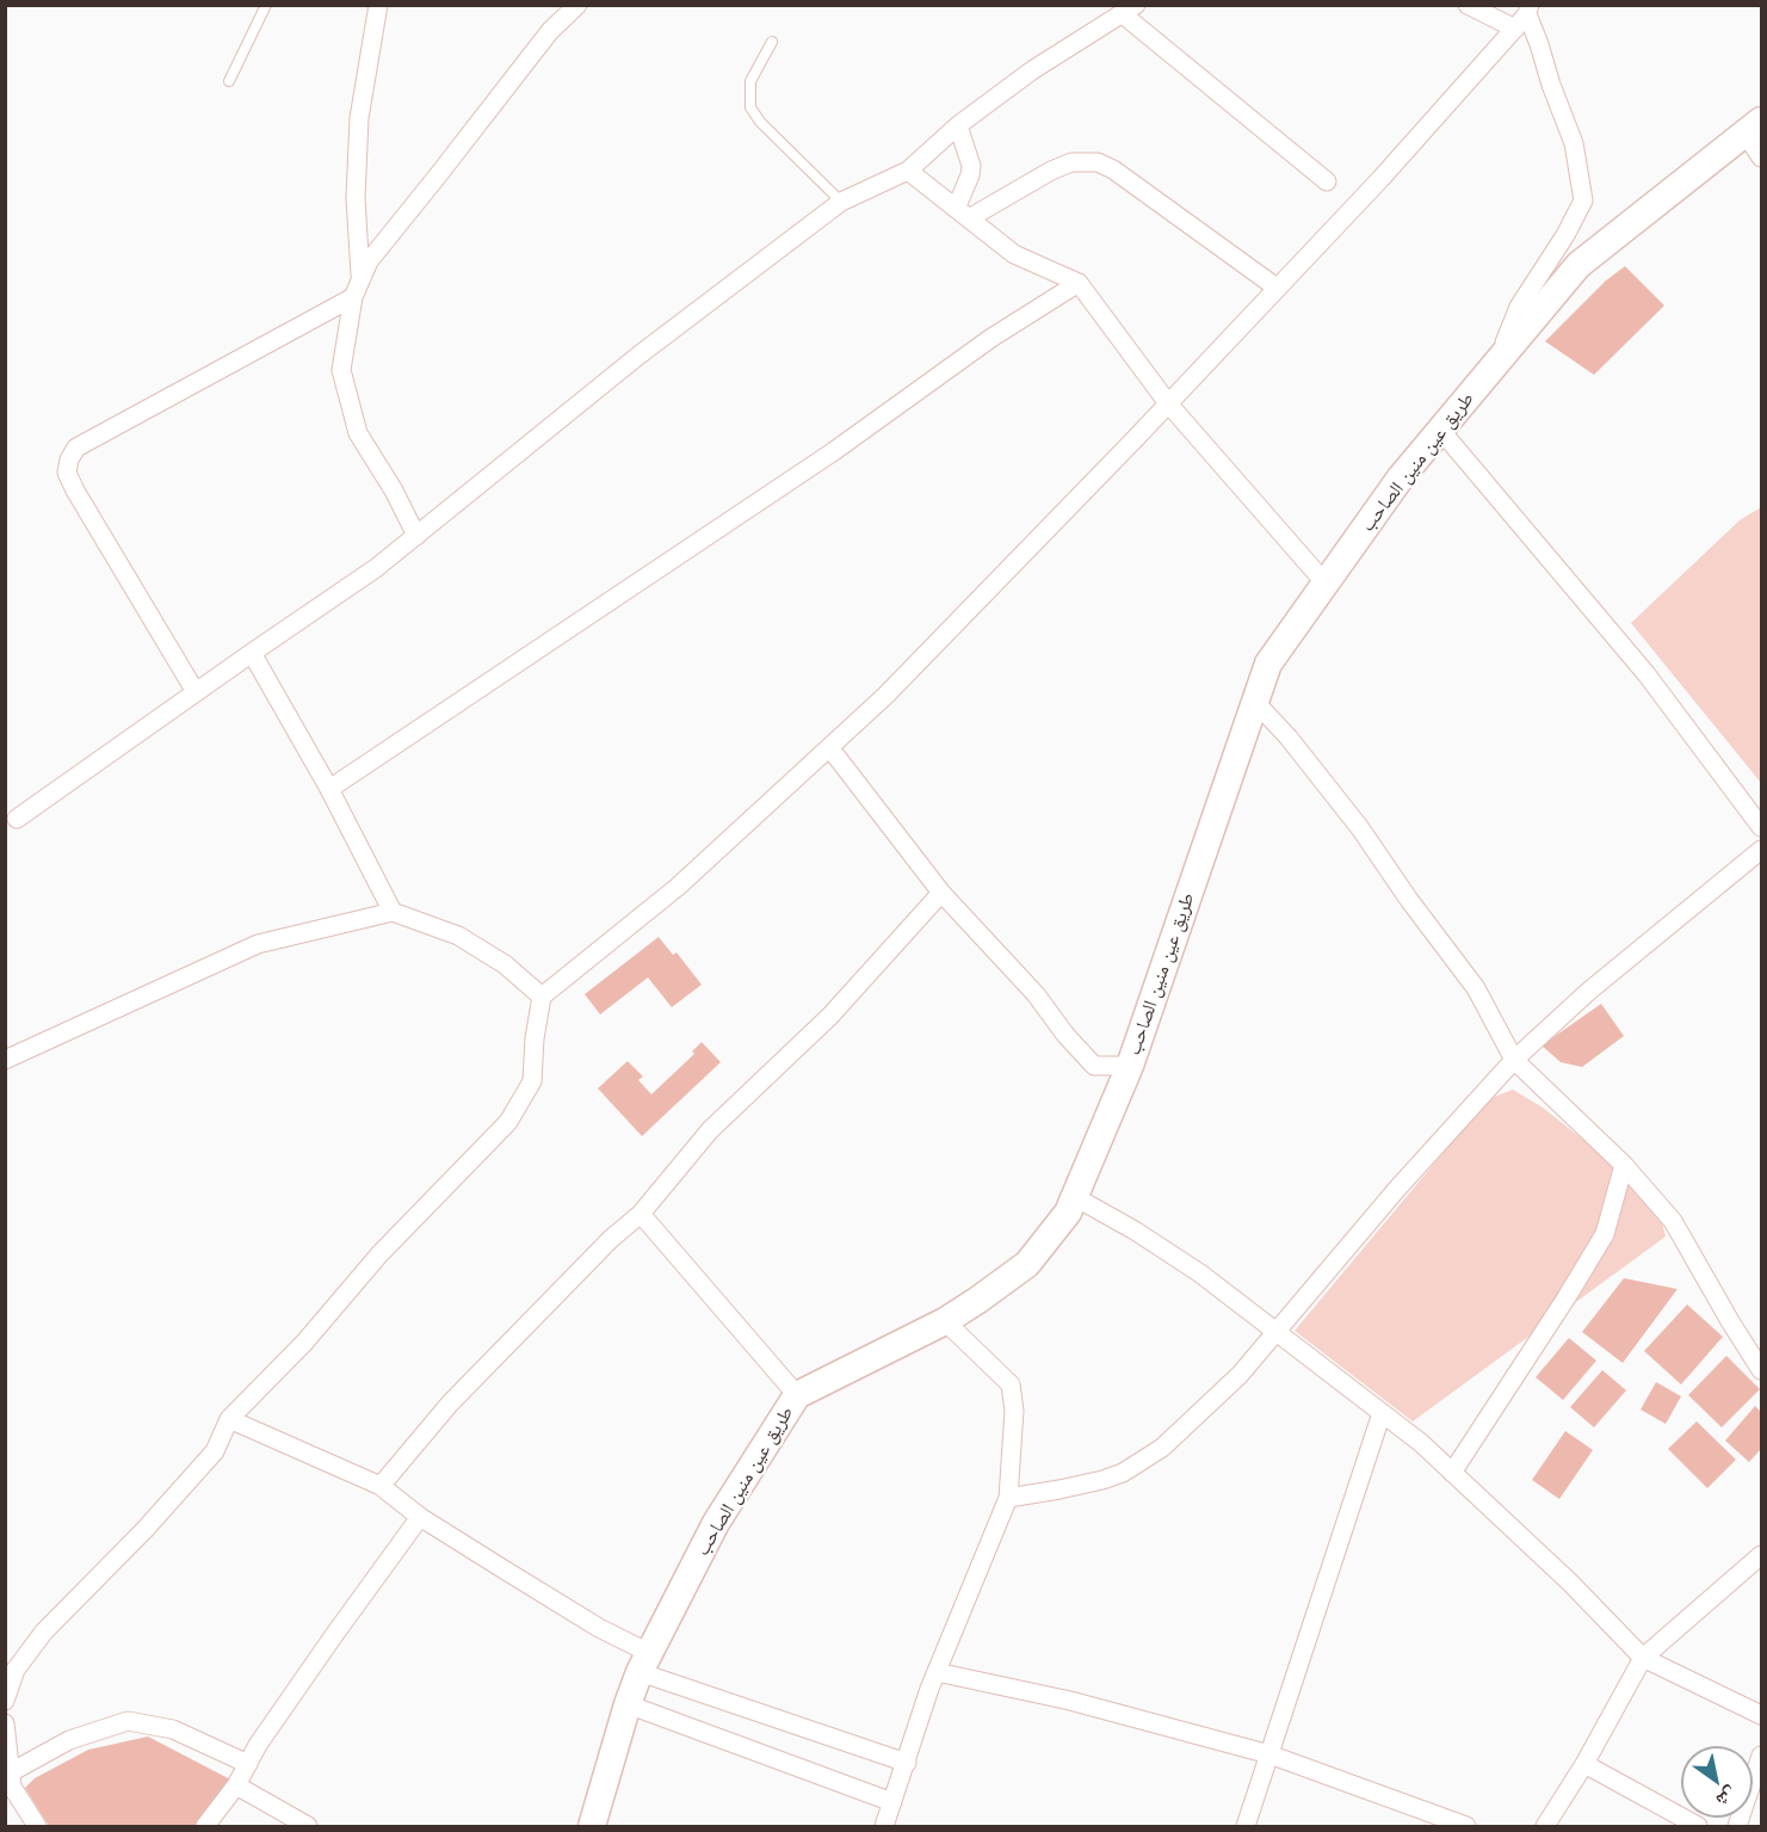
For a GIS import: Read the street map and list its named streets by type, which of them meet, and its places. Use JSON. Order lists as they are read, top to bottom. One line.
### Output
{"streets":{"main road":["طريق عين منين الصاحب"]},"north":"bottom right"}
